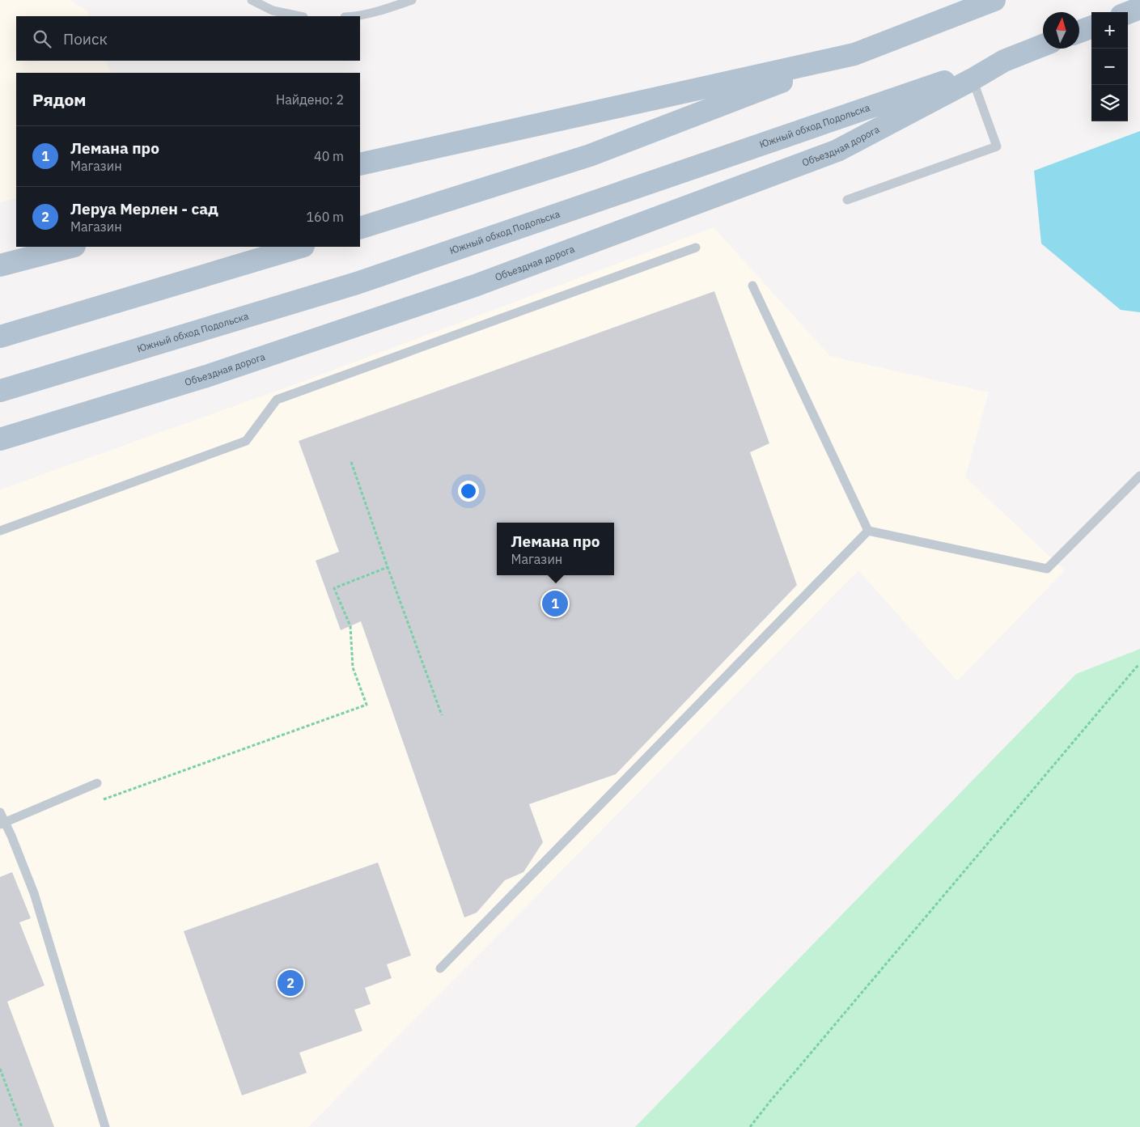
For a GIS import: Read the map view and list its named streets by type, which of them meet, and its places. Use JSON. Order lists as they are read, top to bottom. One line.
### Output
{"streets":{"main road":["Южный обход Подольска","Объездная дорога"]},"crossings":[["Южный обход Подольска","Объездная дорога"]],"north":"top","page":{"map_buttons":["+","−"],"search":"Поиск","heading":["Рядом","Найдено: 2"],"list":[{"mark":"1","name":"Лемана про","note":"Магазин","value":"40 m"},{"mark":"2","name":"Леруа Мерлен - сад","note":"Магазин","value":"160 m"}],"popup":["Лемана про","Магазин"],"pins":["1","2"]}}
